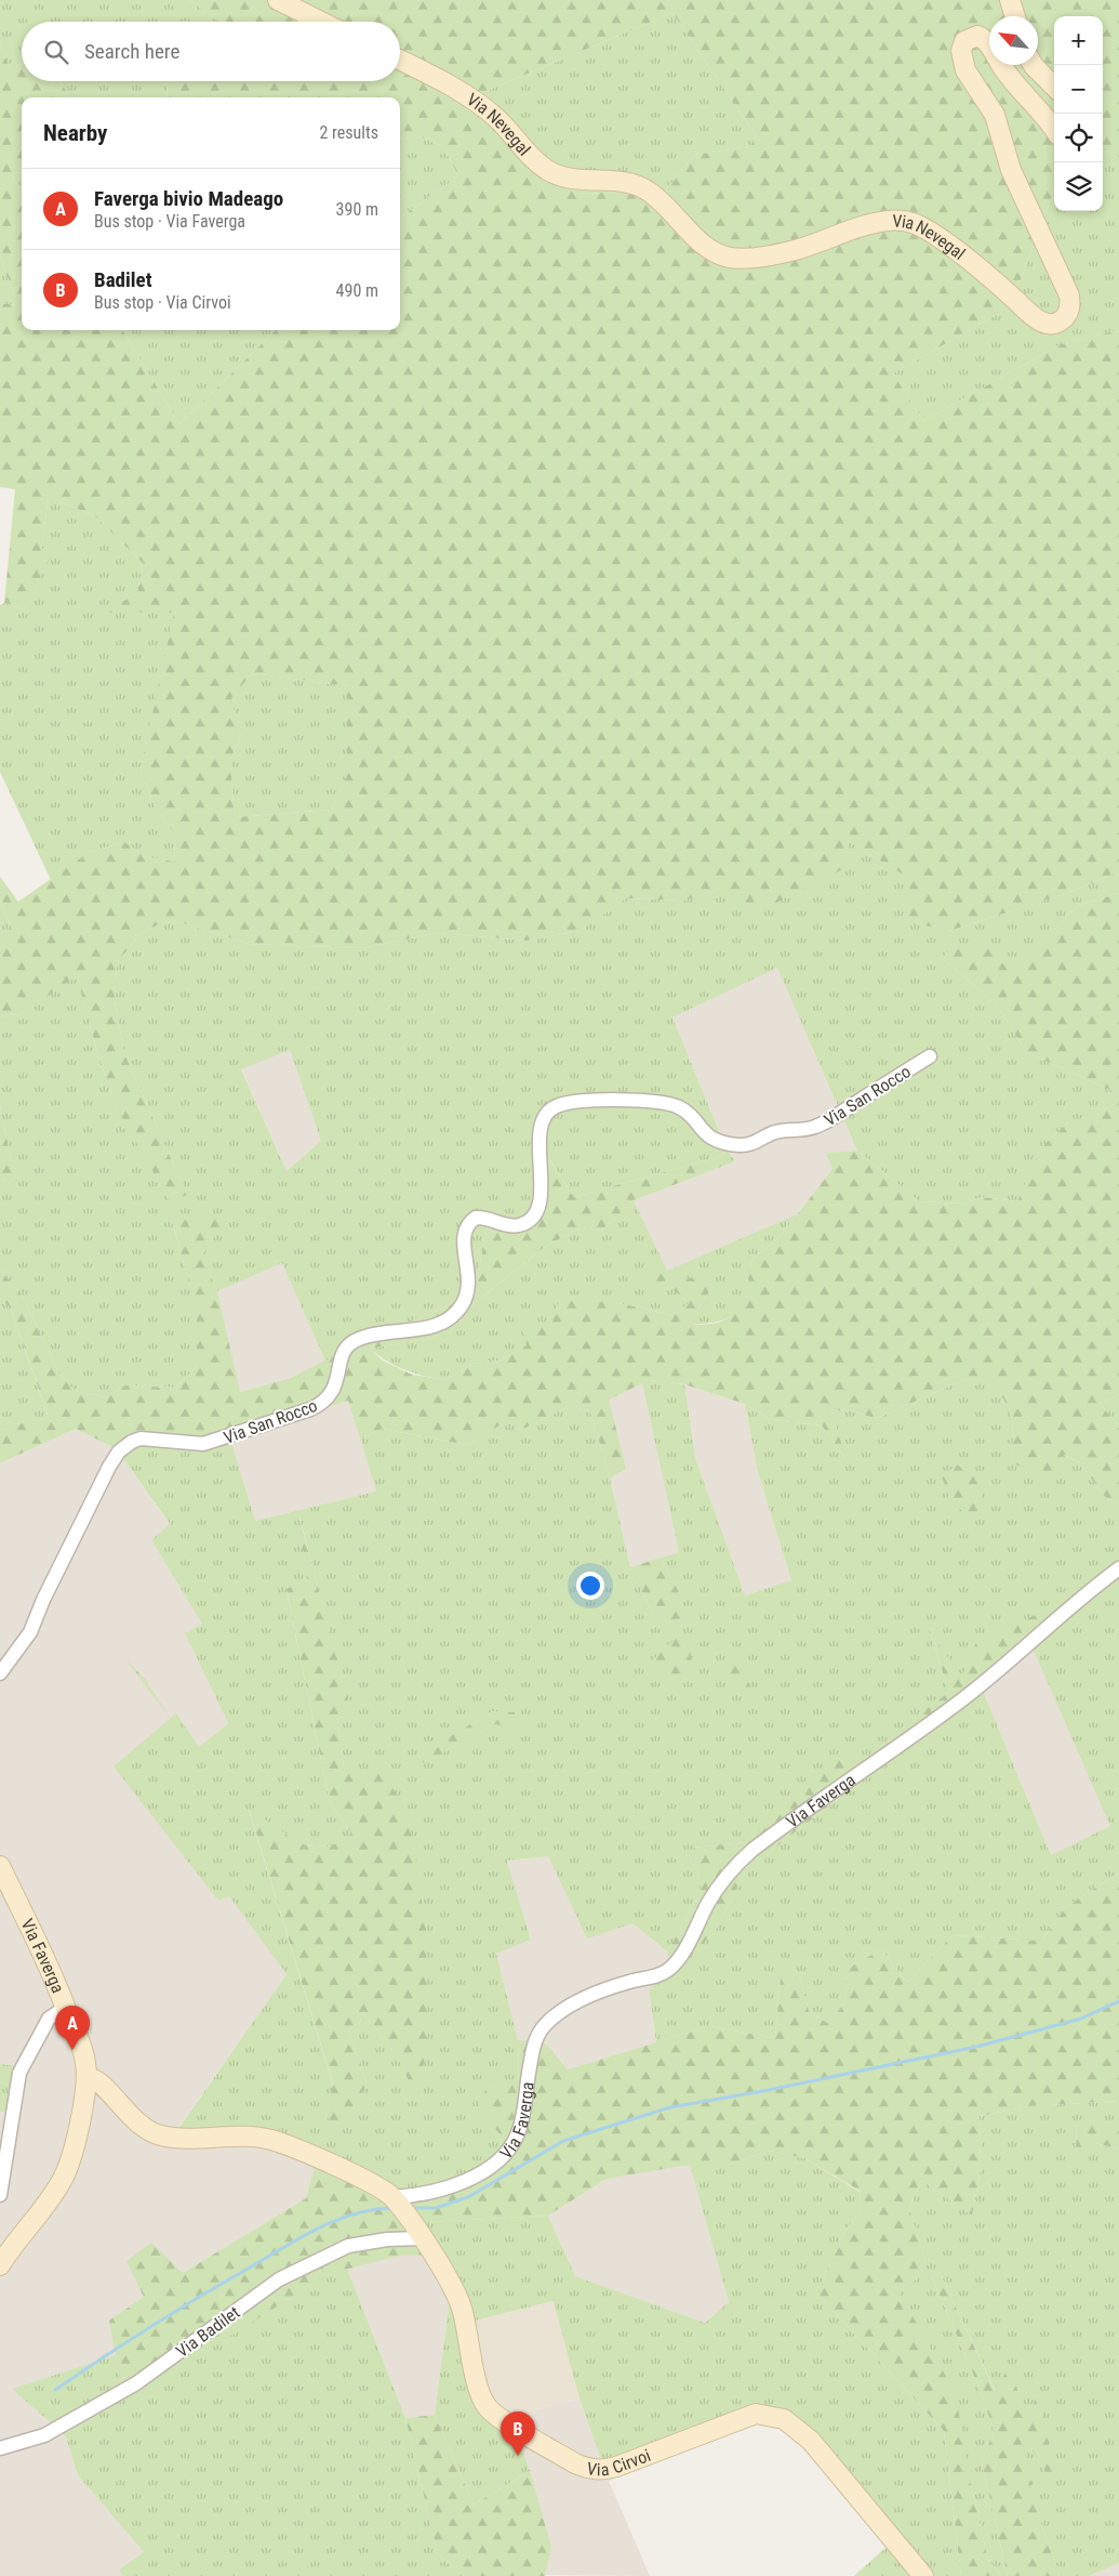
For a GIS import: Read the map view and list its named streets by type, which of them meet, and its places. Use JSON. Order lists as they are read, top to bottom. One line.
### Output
{"streets":{"street":["Via Nevegal","Via San Rocco","Via Faverga","Via Badilet","Via Cirvoi"]},"crossings":[["Via Faverga","Via Cirvoi"],["Via Badilet","Via Cirvoi"]],"north":"top left","page":{"map_buttons":["+","−"],"search":"Search here","heading":["Nearby","2 results"],"list":[{"mark":"A","name":"Faverga bivio Madeago","note":"Bus stop · Via Faverga","value":"390 m"},{"mark":"B","name":"Badilet","note":"Bus stop · Via Cirvoi","value":"490 m"}],"pins":["A","B"]}}
